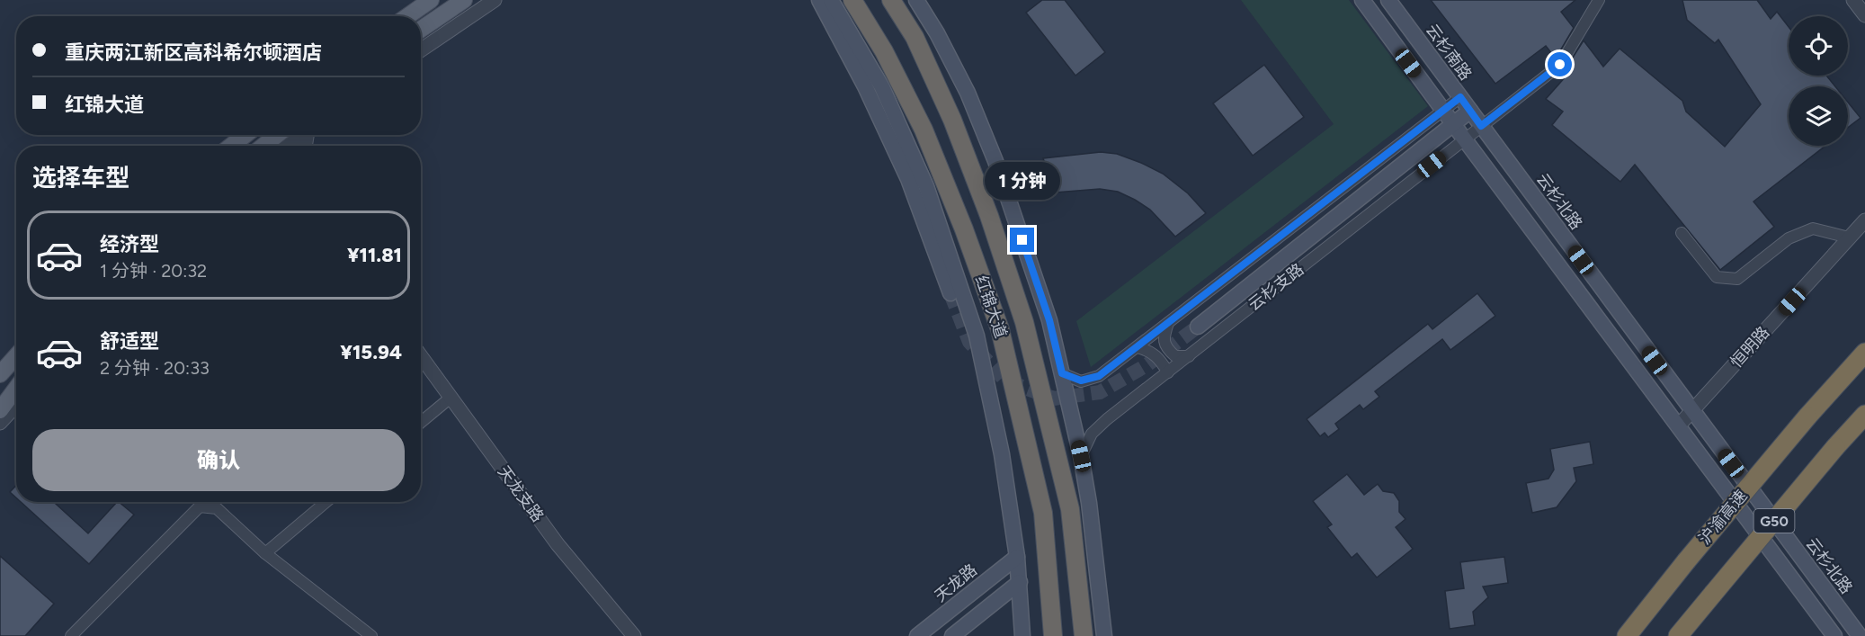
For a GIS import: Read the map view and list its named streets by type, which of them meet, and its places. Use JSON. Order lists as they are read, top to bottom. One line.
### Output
{"streets":{"highway":["红锦大道","沪渝高速","G50"],"main road":["云杉南路","云杉北路","天龙路"],"street":["云杉支路","恒明路","天龙支路"]},"crossings":[["云杉南路","云杉北路"],["云杉南路","云杉支路"],["云杉北路","云杉支路"],["云杉北路","恒明路"],["红锦大道","天龙路"]],"page":{"banner":["重庆两江新区高科希尔顿酒店","红锦大道"],"heading":"选择车型","bubble":"1 分钟","list":[{"name":"经济型","note":"1 分钟 · 20:32","value":"¥11.81"},{"name":"舒适型","note":"2 分钟 · 20:33","value":"¥15.94"}],"buttons":"确认"}}
